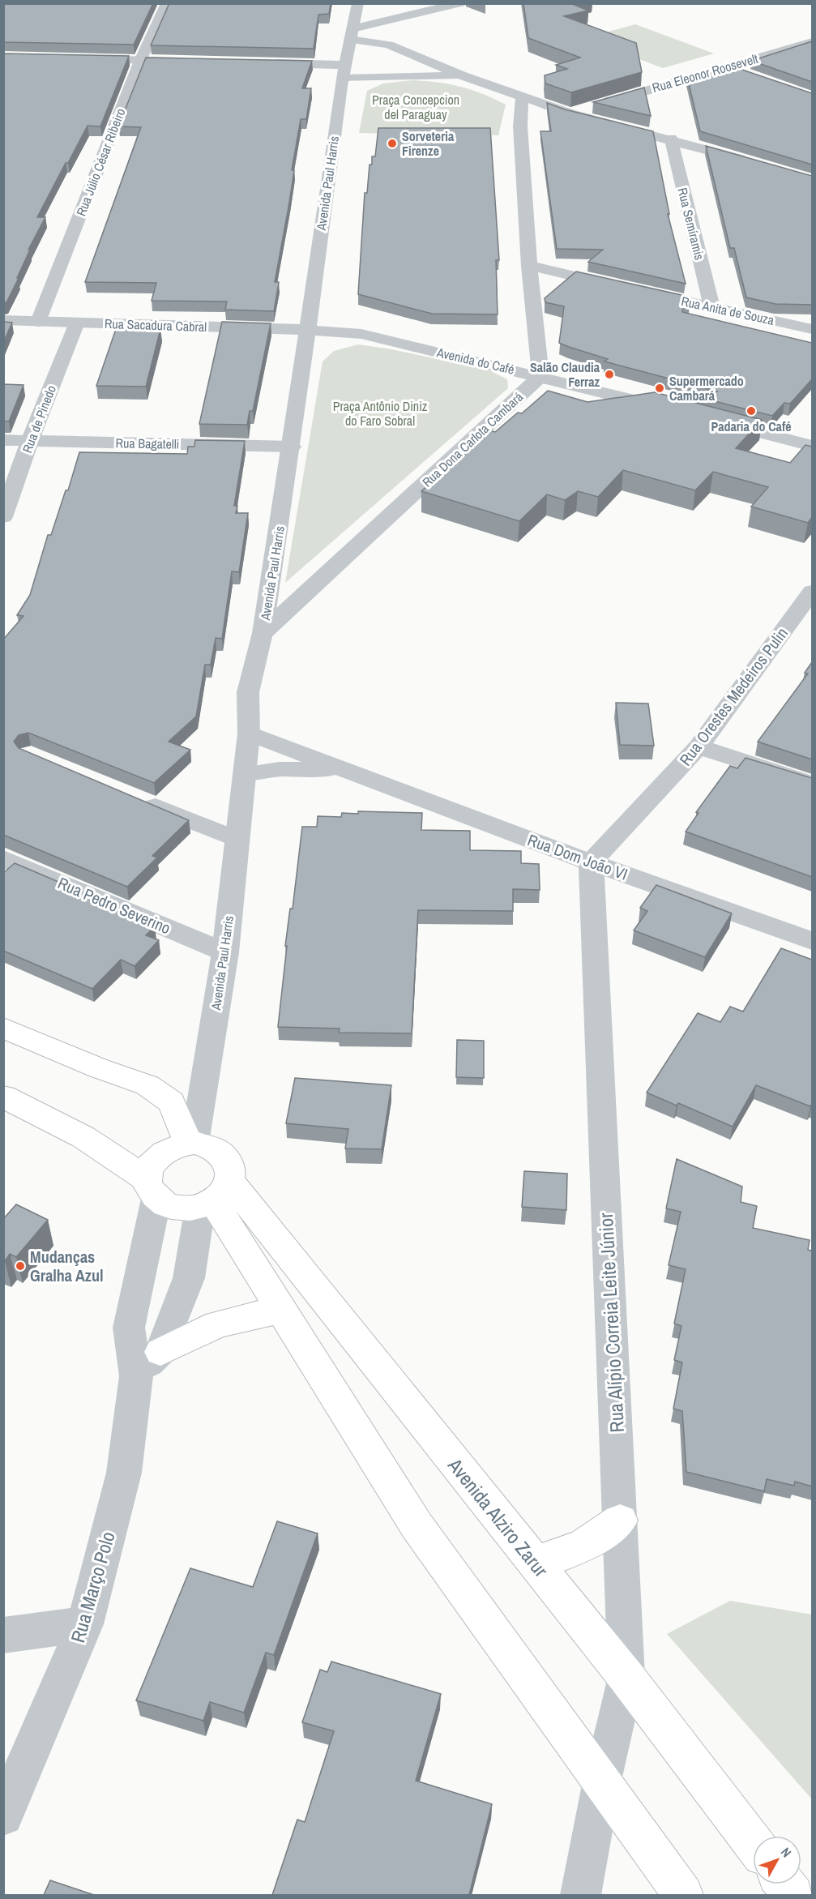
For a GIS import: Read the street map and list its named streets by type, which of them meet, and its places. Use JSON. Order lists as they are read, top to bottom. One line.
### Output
{"streets":{"main road":["Avenida Alziro Zarur"],"street":["Rua Eleonor Roosevelt","Rua Júlio César Ribeiro","Avenida Paul Harris","Rua Semíramis","Rua Anita de Souza","Rua Sacadura Cabral","Avenida do Café","Rua de Pinedo","Rua Dona Carlota Cambará","Rua Bagatelli","Rua Orestes Medeiros Pulin","Rua Dom João VI","Rua Pedro Severino","Rua Alípio Correia Leite Júnior","Rua Março Polo"]},"crossings":[["Rua Júlio César Ribeiro","Rua Sacadura Cabral"],["Avenida Paul Harris","Rua Sacadura Cabral"],["Avenida Paul Harris","Avenida do Café"],["Avenida Paul Harris","Rua Dona Carlota Cambará"],["Avenida Paul Harris","Rua Bagatelli"],["Avenida Paul Harris","Rua Dom João VI"],["Avenida Paul Harris","Rua Pedro Severino"],["Avenida Paul Harris","Avenida Alziro Zarur"],["Avenida Paul Harris","Rua Março Polo"],["Rua Semíramis","Rua Anita de Souza"],["Rua Sacadura Cabral","Avenida do Café"],["Rua Sacadura Cabral","Rua de Pinedo"],["Avenida do Café","Rua Dona Carlota Cambará"],["Rua de Pinedo","Rua Bagatelli"],["Rua Orestes Medeiros Pulin","Rua Dom João VI"],["Rua Orestes Medeiros Pulin","Rua Alípio Correia Leite Júnior"],["Rua Dom João VI","Rua Alípio Correia Leite Júnior"],["Rua Alípio Correia Leite Júnior","Avenida Alziro Zarur"],["Avenida Alziro Zarur","Rua Março Polo"]],"parks":["Praça Concepcion del Paraguay","Praça Antônio Diniz do Faro Sobral"],"places":["Sorveteria Firenze","Salão Claudia Ferraz","Supermercado Cambará","Padaria do Café","Mudanças Gralha Azul"],"north":"top right"}
